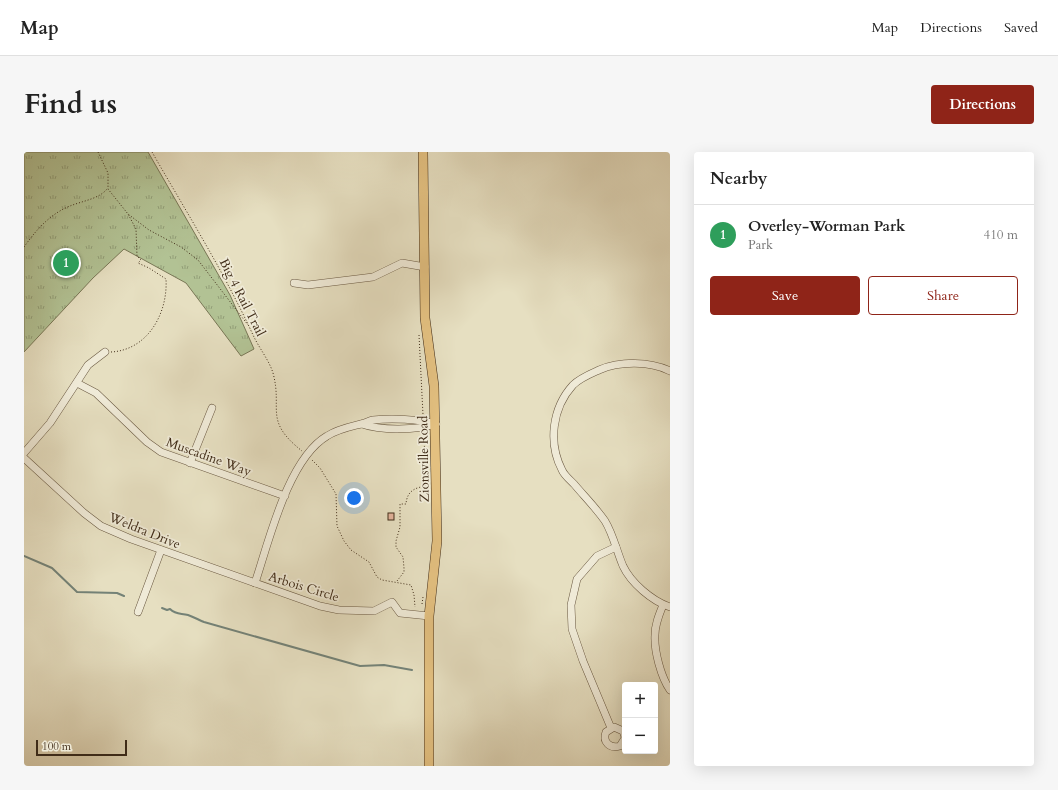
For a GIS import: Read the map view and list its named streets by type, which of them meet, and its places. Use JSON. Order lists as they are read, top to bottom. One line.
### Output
{"streets":{"main road":["Zionsville Road"],"street":["Muscadine Way","Weldra Drive","Arbois Circle"],"path":["Big 4 Rail Trail"]},"crossings":[["Weldra Drive","Arbois Circle"]],"scale_bar":"100 m","page":{"header":"Map","nav":["Map","Directions","Saved"],"title":"Find us","buttons":["Directions",["Save","Share"]],"heading":"Nearby","list":[{"mark":"1","name":"Overley-Worman Park","note":"Park","value":"410 m"}],"pins":"1","map_buttons":["+","−"],"scale":"100 m"}}
